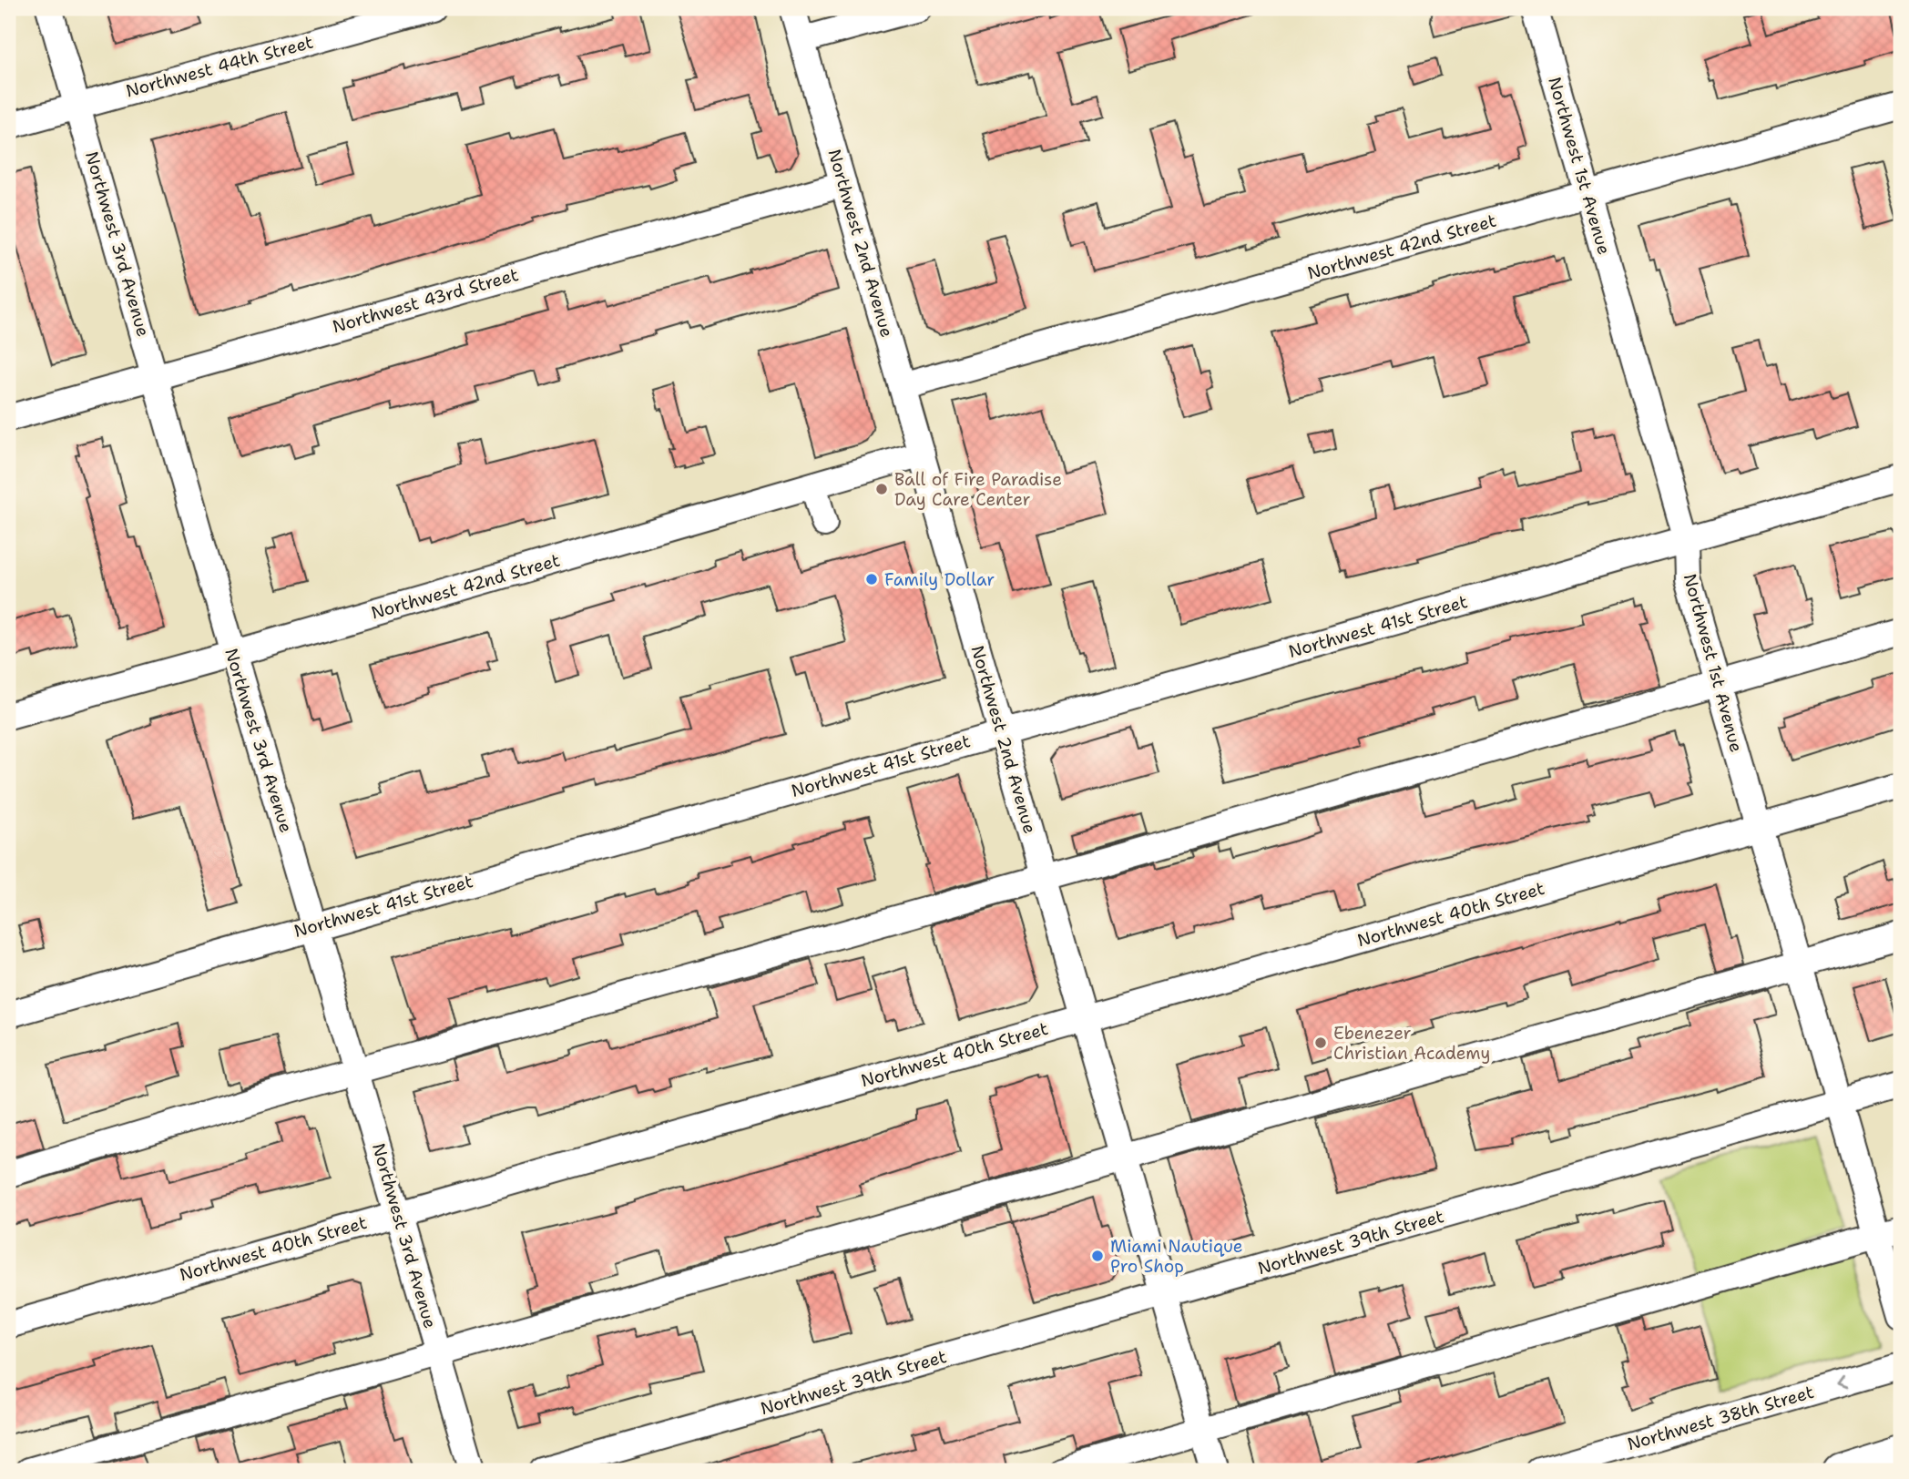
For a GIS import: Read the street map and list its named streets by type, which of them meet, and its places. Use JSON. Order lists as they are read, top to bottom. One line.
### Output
{"streets":{"street":["Northwest 44th Street","Northwest 1st Avenue","Northwest 2nd Avenue","Northwest 3rd Avenue","Northwest 42nd Street","Northwest 43rd Street","Northwest 41st Street","Northwest 40th Street","Northwest 39th Street","Northwest 38th Street"]},"crossings":[["Northwest 44th Street","Northwest 3rd Avenue"],["Northwest 1st Avenue","Northwest 42nd Street"],["Northwest 1st Avenue","Northwest 41st Street"],["Northwest 1st Avenue","Northwest 40th Street"],["Northwest 1st Avenue","Northwest 39th Street"],["Northwest 2nd Avenue","Northwest 42nd Street"],["Northwest 2nd Avenue","Northwest 43rd Street"],["Northwest 2nd Avenue","Northwest 41st Street"],["Northwest 2nd Avenue","Northwest 40th Street"],["Northwest 2nd Avenue","Northwest 39th Street"],["Northwest 3rd Avenue","Northwest 42nd Street"],["Northwest 3rd Avenue","Northwest 43rd Street"],["Northwest 3rd Avenue","Northwest 41st Street"],["Northwest 3rd Avenue","Northwest 40th Street"]],"places":["Ball of Fire Paradise Day Care Center","Family Dollar","Ebenezer Christian Academy","Miami Nautique Pro Shop"]}
